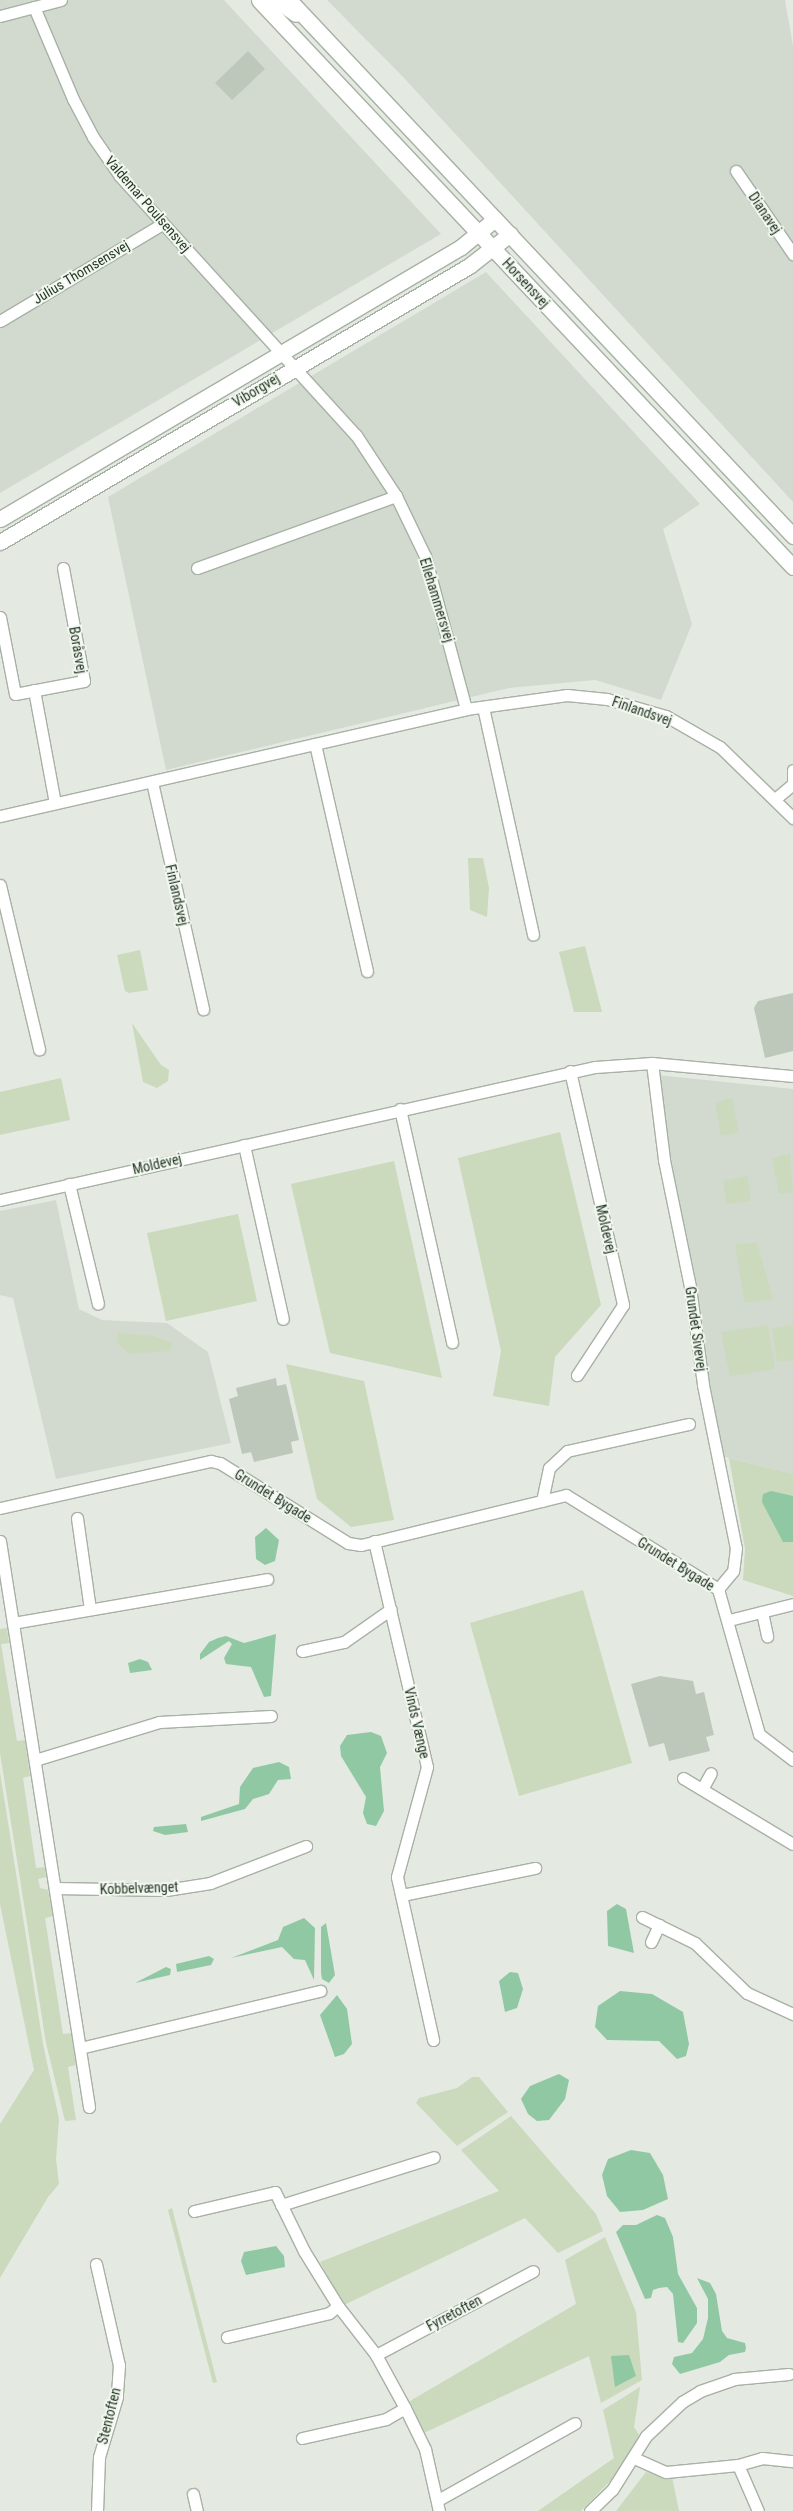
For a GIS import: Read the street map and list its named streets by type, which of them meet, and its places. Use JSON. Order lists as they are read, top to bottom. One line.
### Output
{"streets":{"main road":["Horsensvej","Viborgvej"],"street":["Valdemar Poulsensvej","Dianavej","Julius Thomsensvej","Ellehammersvej","Boråsvej","Finlandsvej","Moldevej","Grundet Sivevej","Grundet Bygade","Vinds Vænge","Kobbelvænget","Fyrretoften","Stentoften"]},"crossings":[["Valdemar Poulsensvej","Julius Thomsensvej"],["Valdemar Poulsensvej","Viborgvej"],["Valdemar Poulsensvej","Ellehammersvej"],["Horsensvej","Viborgvej"],["Viborgvej","Ellehammersvej"],["Ellehammersvej","Finlandsvej"],["Moldevej","Grundet Sivevej"],["Grundet Sivevej","Grundet Bygade"],["Grundet Bygade","Vinds Vænge"]]}
